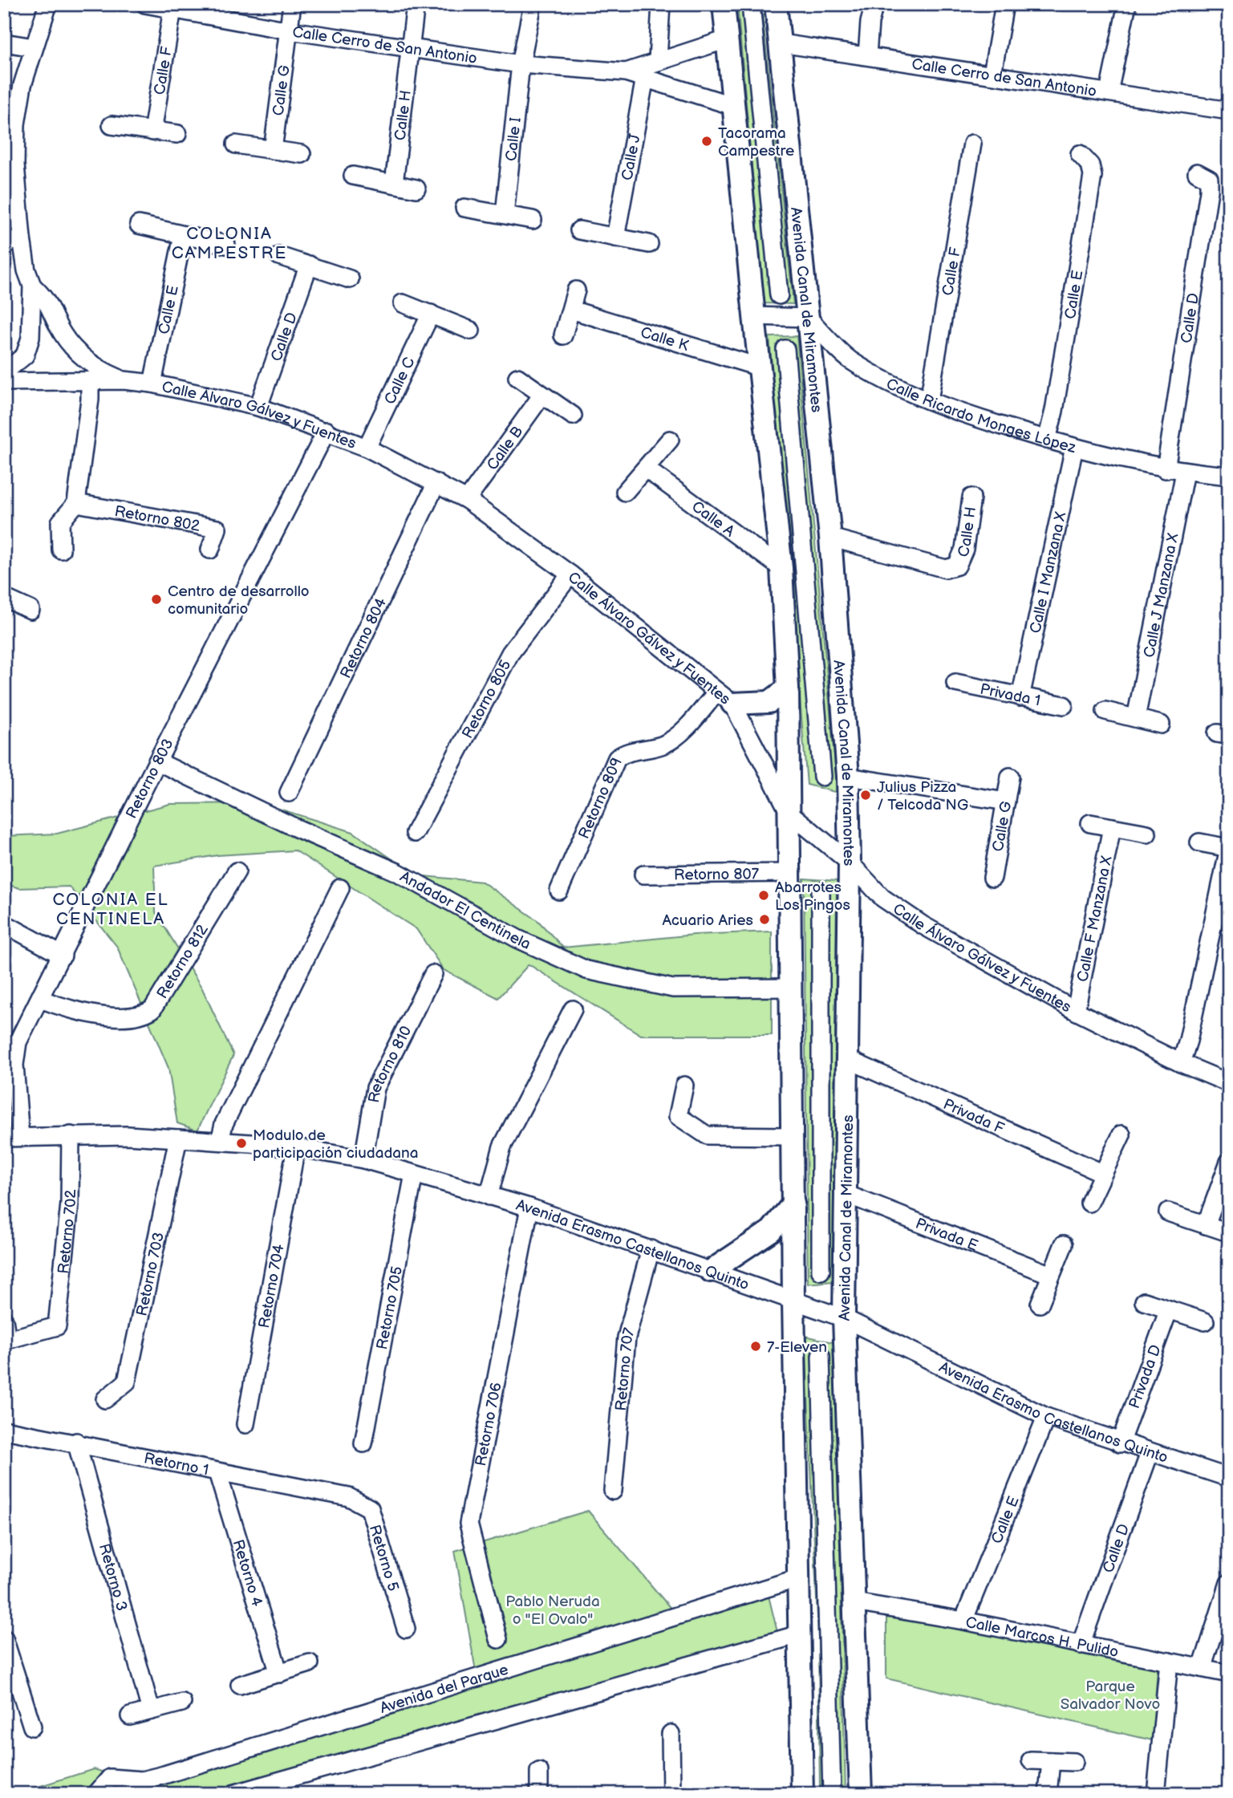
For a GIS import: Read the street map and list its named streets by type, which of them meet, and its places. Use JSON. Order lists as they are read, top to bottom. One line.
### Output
{"streets":{"main road":["Avenida Canal de Miramontes"],"street":["Calle Cerro de San Antonio","Calle F","Calle G","Calle H","Calle I","Calle J","Calle E","Calle D","Calle K","Calle C","Calle Ricardo Monges López","Calle Álvaro Gálvez y Fuentes","Calle B","Retorno 802","Calle A","Calle I Manzana X","Calle J Manzana X","Retorno 804","Privada 1","Retorno 805","Retorno 803","Retorno 809","Retorno 807","Andador El Centinela","Calle F Manzana X","Retorno 812","Retorno 810","Privada F","Retorno 702","Privada E","Avenida Erasmo Castellanos Quinto","Retorno 703","Retorno 704","Retorno 705","Retorno 707","Privada D","Retorno 706","Retorno 1","Retorno 5","Retorno 4","Retorno 3","Calle Marcos H. Pulido","Avenida del Parque"]},"crossings":[["Calle Cerro de San Antonio","Calle F"],["Calle Cerro de San Antonio","Calle G"],["Calle Cerro de San Antonio","Calle H"],["Calle Cerro de San Antonio","Calle I"],["Calle Cerro de San Antonio","Calle J"],["Calle Cerro de San Antonio","Avenida Canal de Miramontes"],["Calle F","Calle Ricardo Monges López"],["Calle H","Avenida Canal de Miramontes"],["Calle E","Calle Ricardo Monges López"],["Calle E","Calle Álvaro Gálvez y Fuentes"],["Calle E","Avenida Erasmo Castellanos Quinto"],["Calle E","Calle Marcos H. Pulido"],["Avenida Canal de Miramontes","Calle Ricardo Monges López"],["Avenida Canal de Miramontes","Calle Álvaro Gálvez y Fuentes"],["Avenida Canal de Miramontes","Privada F"],["Avenida Canal de Miramontes","Privada E"],["Avenida Canal de Miramontes","Avenida Erasmo Castellanos Quinto"],["Avenida Canal de Miramontes","Calle Marcos H. Pulido"],["Calle D","Calle Ricardo Monges López"],["Calle D","Calle Álvaro Gálvez y Fuentes"],["Calle D","Avenida Erasmo Castellanos Quinto"],["Calle D","Calle Marcos H. Pulido"],["Calle C","Calle Álvaro Gálvez y Fuentes"],["Calle Ricardo Monges López","Calle I Manzana X"],["Calle Ricardo Monges López","Calle J Manzana X"],["Calle Álvaro Gálvez y Fuentes","Calle B"],["Calle Álvaro Gálvez y Fuentes","Retorno 804"],["Calle Álvaro Gálvez y Fuentes","Retorno 805"],["Calle Álvaro Gálvez y Fuentes","Retorno 803"],["Calle Álvaro Gálvez y Fuentes","Retorno 809"],["Calle Álvaro Gálvez y Fuentes","Calle F Manzana X"],["Calle I Manzana X","Privada 1"],["Retorno 803","Andador El Centinela"],["Retorno 803","Retorno 812"],["Retorno 803","Avenida Erasmo Castellanos Quinto"],["Retorno 810","Avenida Erasmo Castellanos Quinto"],["Retorno 702","Avenida Erasmo Castellanos Quinto"],["Avenida Erasmo Castellanos Quinto","Retorno 703"],["Avenida Erasmo Castellanos Quinto","Retorno 704"],["Avenida Erasmo Castellanos Quinto","Retorno 705"],["Avenida Erasmo Castellanos Quinto","Retorno 707"],["Avenida Erasmo Castellanos Quinto","Privada D"],["Avenida Erasmo Castellanos Quinto","Retorno 706"],["Retorno 1","Retorno 5"],["Retorno 1","Retorno 4"],["Retorno 1","Retorno 3"]],"districts":["COLONIA CAMPESTRE","COLONIA EL CENTINELA"],"parks":["Pablo Neruda o \"El Ovalo\"","Parque Salvador Novo"],"places":["Tacorama Campestre","Centro de desarrollo comunitario","Julius Pizza / Telcoda NG","Abarrotes Los Pingos","Acuario Aries","Modulo de participación ciudadana","7-Eleven"]}
